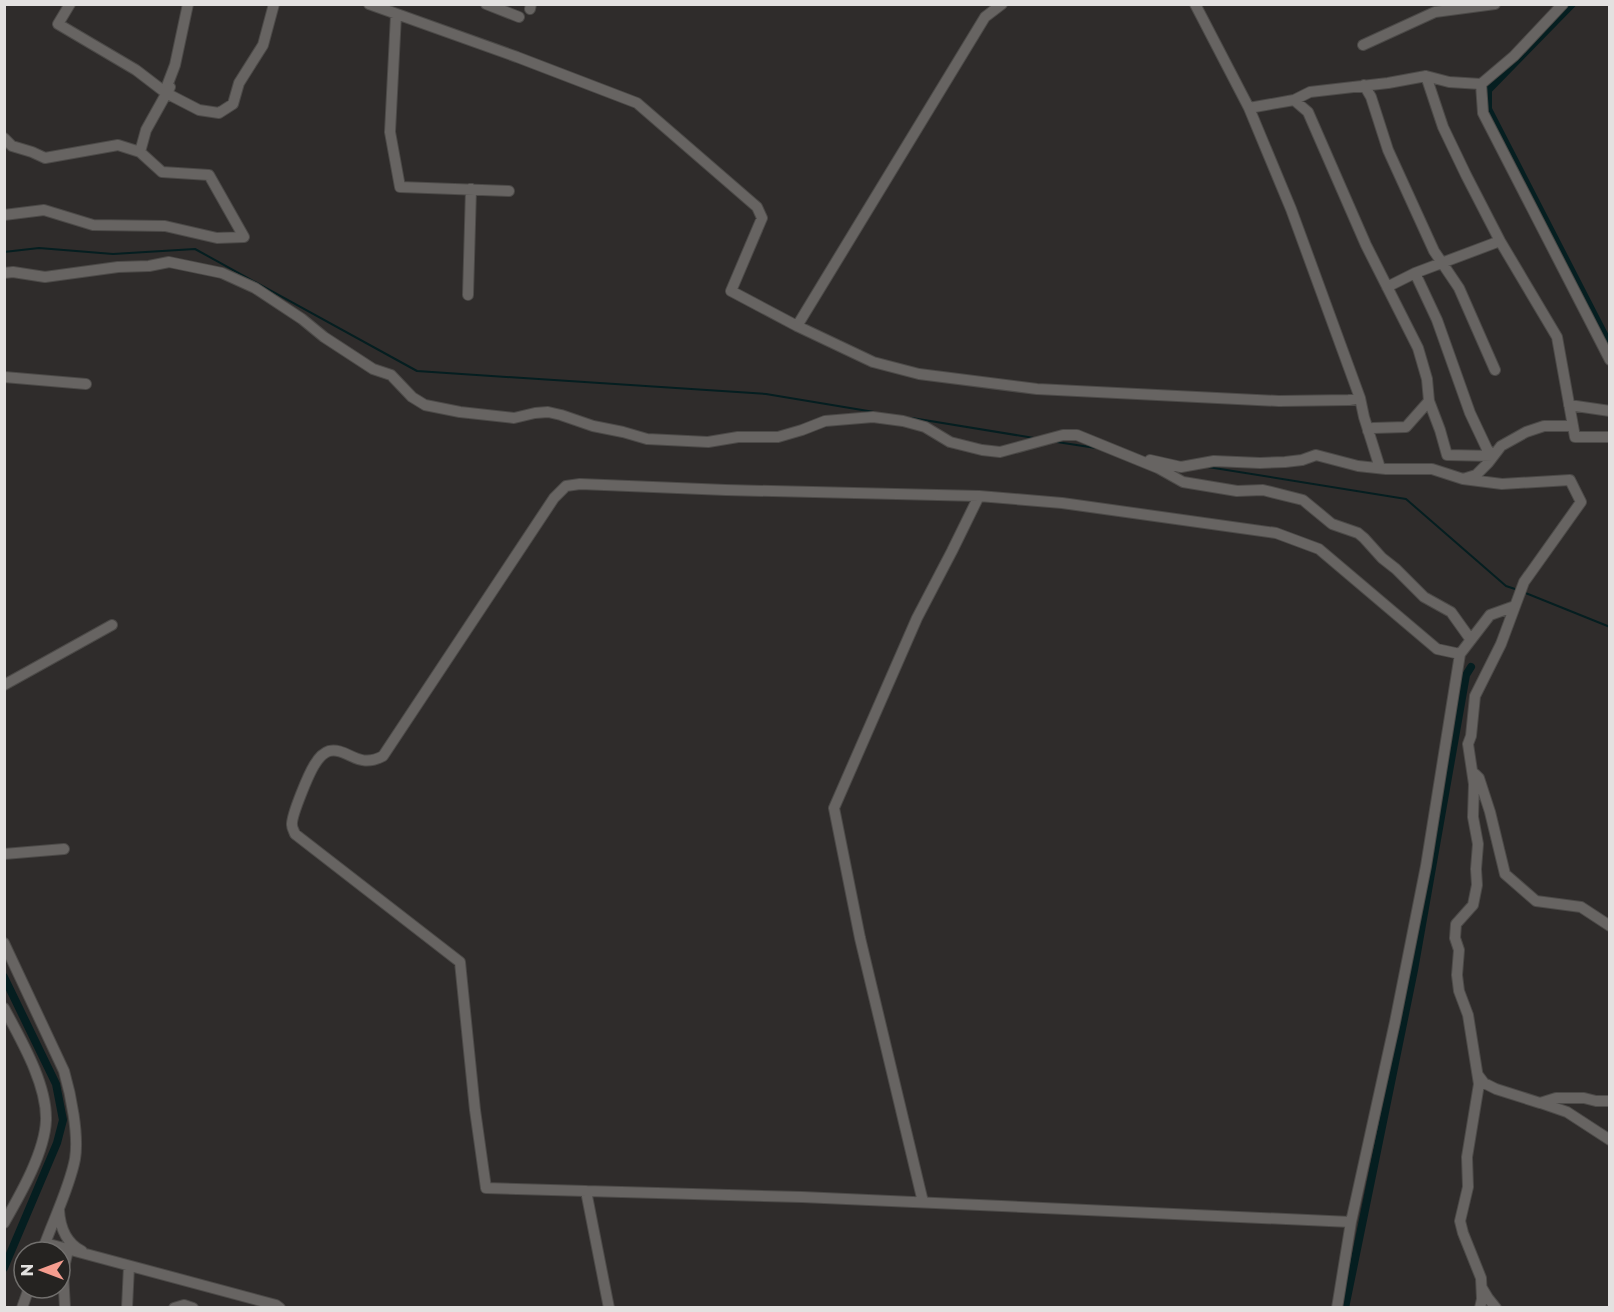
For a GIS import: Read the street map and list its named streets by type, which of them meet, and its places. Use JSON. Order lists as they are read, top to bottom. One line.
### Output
{"north":"left"}
